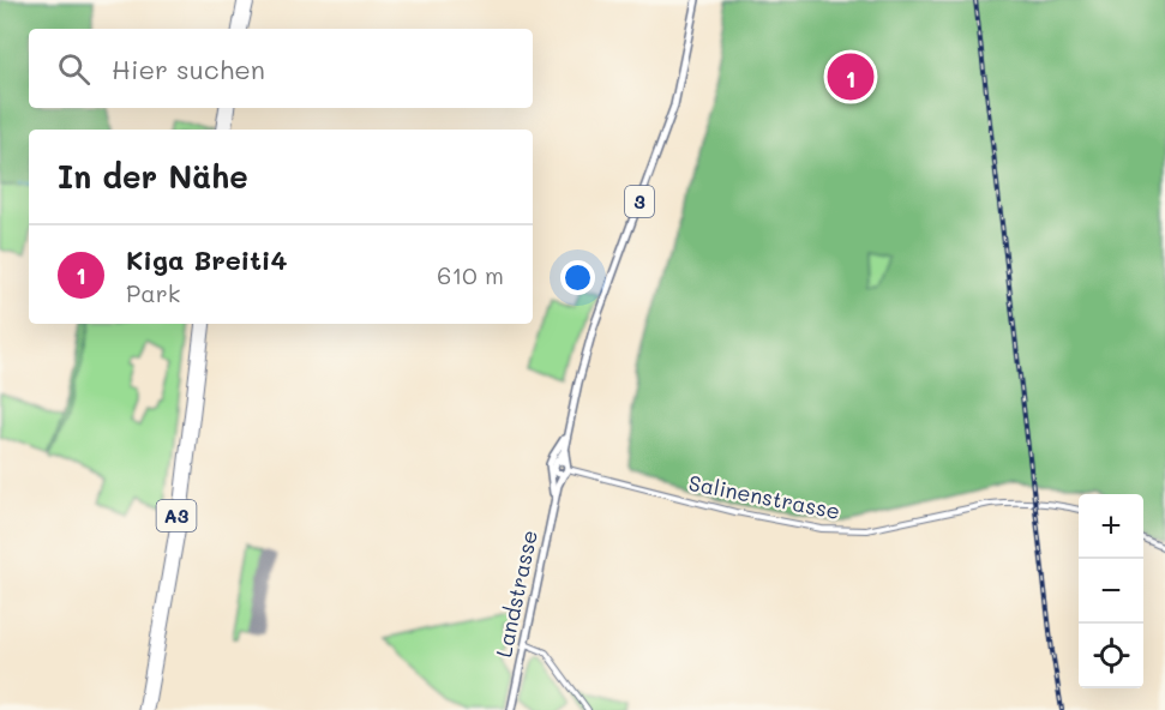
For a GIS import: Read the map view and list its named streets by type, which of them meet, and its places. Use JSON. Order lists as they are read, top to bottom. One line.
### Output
{"streets":{"highway":["A3"],"main road":["3","Landstrasse"],"street":["Salinenstrasse"]},"crossings":[["3","Salinenstrasse"],["3","Landstrasse"],["Salinenstrasse","Landstrasse"]],"page":{"search":"Hier suchen","pins":"1","heading":"In der Nähe","list":[{"mark":"1","name":"Kiga Breiti4","note":"Park","value":"610 m"}],"map_buttons":["+","−"]}}
